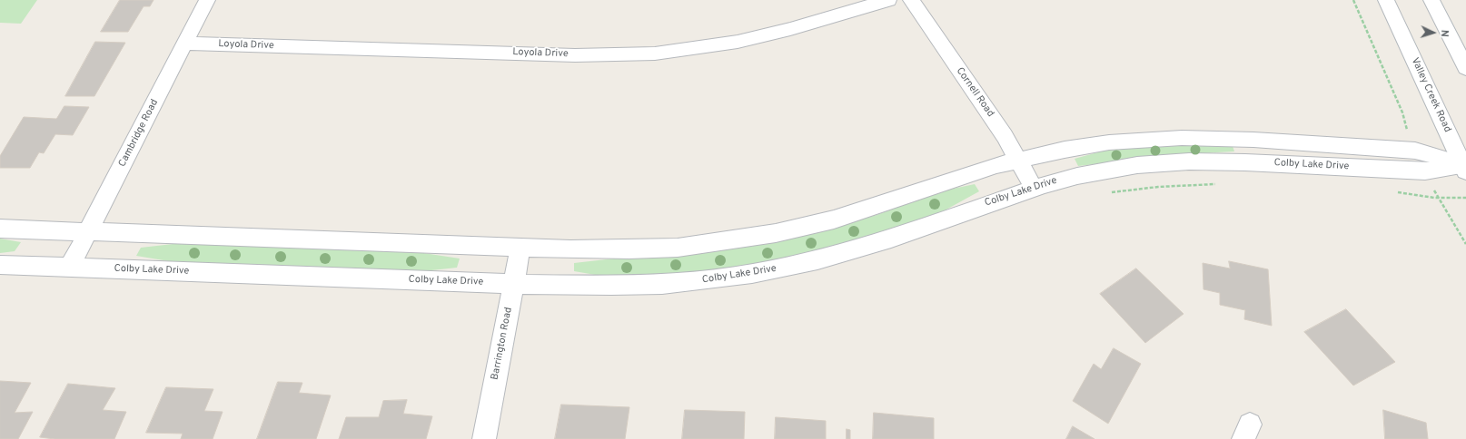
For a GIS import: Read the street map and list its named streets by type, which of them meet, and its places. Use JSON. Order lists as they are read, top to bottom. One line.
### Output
{"streets":{"street":["Loyola Drive","Cornell Road","Valley Creek Road","Cambridge Road","Colby Lake Drive","Barrington Road"]},"crossings":[["Loyola Drive","Cambridge Road"],["Cornell Road","Colby Lake Drive"],["Valley Creek Road","Colby Lake Drive"],["Cambridge Road","Colby Lake Drive"],["Colby Lake Drive","Barrington Road"]],"north":"right"}
